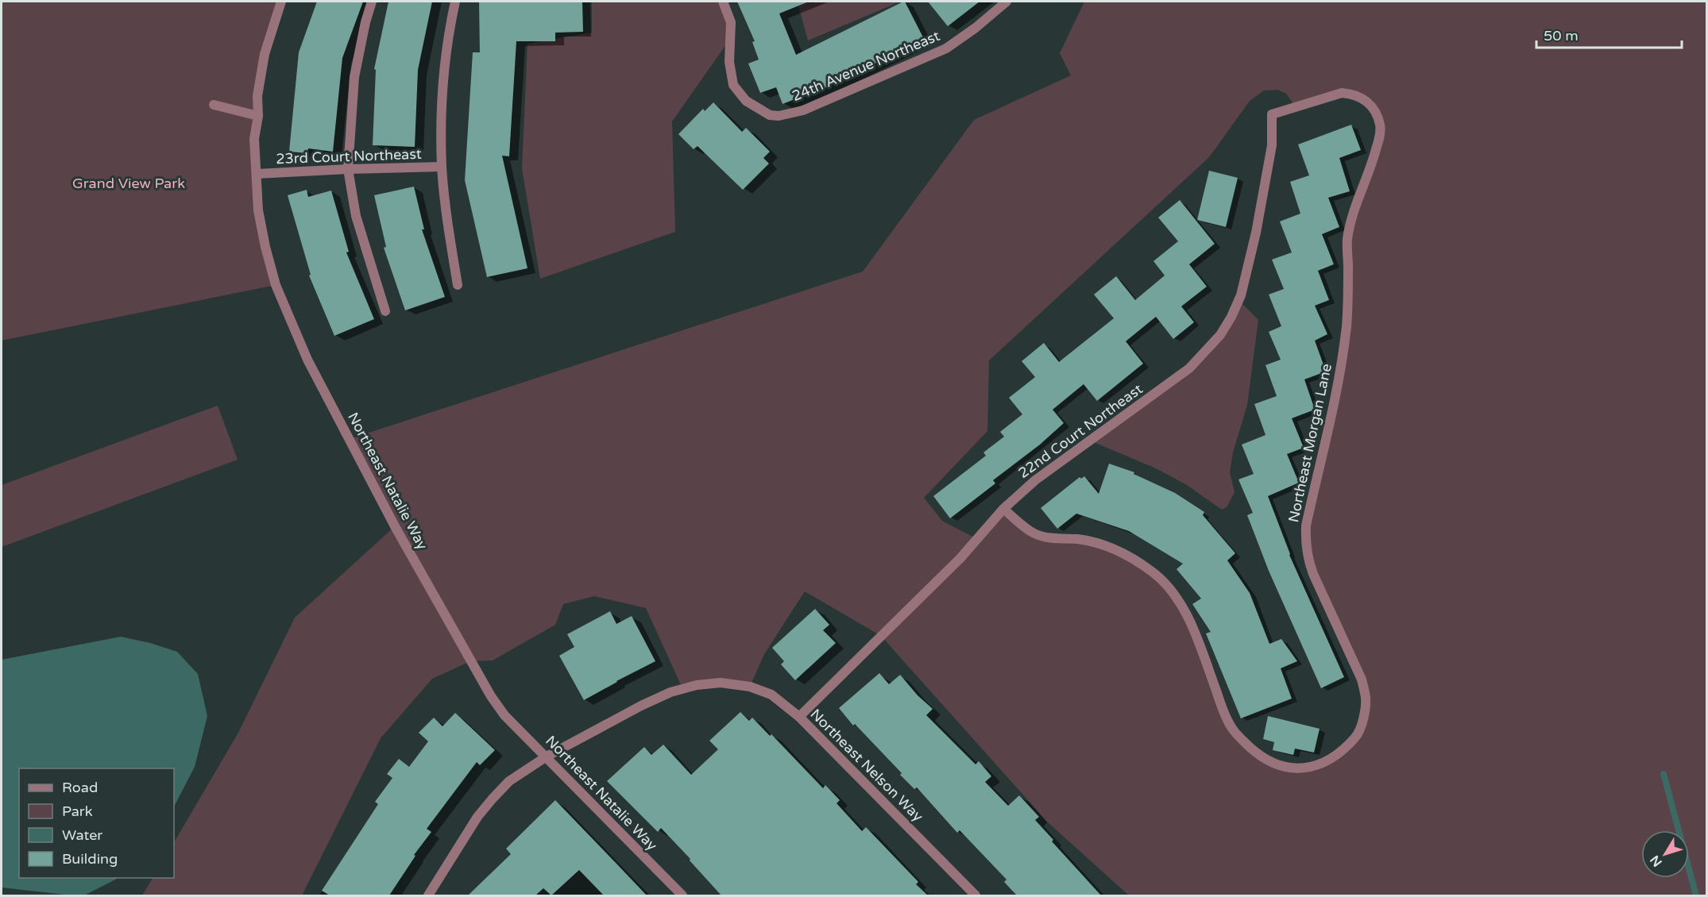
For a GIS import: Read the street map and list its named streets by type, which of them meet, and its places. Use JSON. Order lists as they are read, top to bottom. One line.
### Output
{"streets":{"street":["24th Avenue Northeast","23rd Court Northeast","22nd Court Northeast","Northeast Morgan Lane","Northeast Natalie Way","Northeast Nelson Way"]},"crossings":[["23rd Court Northeast","Northeast Natalie Way"],["22nd Court Northeast","Northeast Morgan Lane"],["22nd Court Northeast","Northeast Nelson Way"],["Northeast Natalie Way","Northeast Nelson Way"]],"parks":["Grand View Park"],"legend":["Road","Park","Water","Building"],"scale_bar":"50 m","north":"bottom left"}
